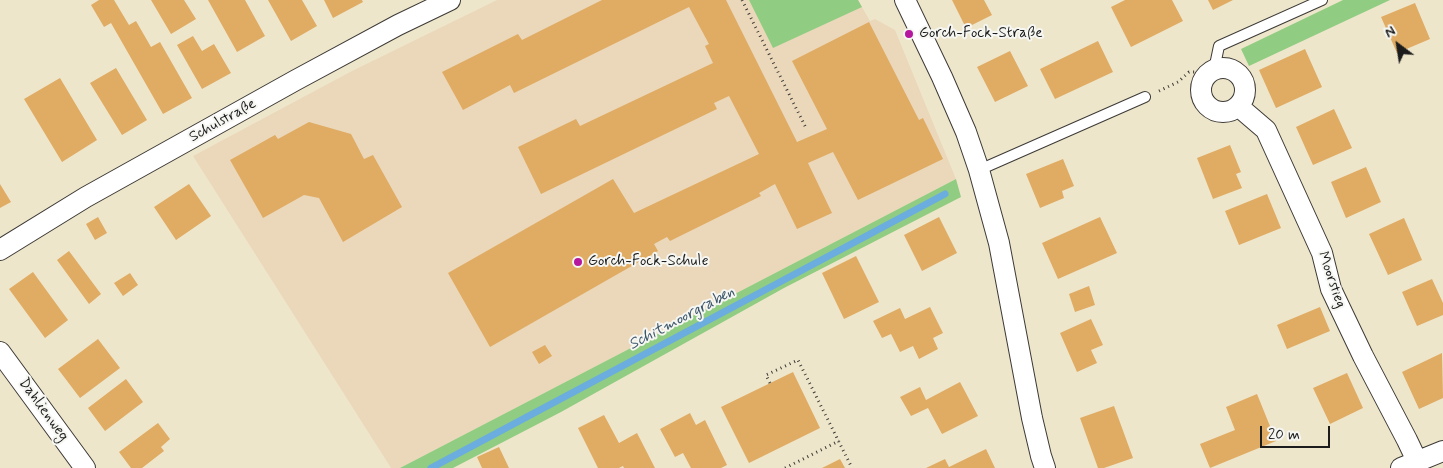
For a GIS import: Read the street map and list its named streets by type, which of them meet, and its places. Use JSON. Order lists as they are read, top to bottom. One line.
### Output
{"streets":{"street":["Schulstraße","Moorstieg","Dahlienweg"]},"water":["Schitmoorgraben"],"places":["Gorch-Fock-Straße","Gorch-Fock-Schule"],"scale_bar":"20 m","north":"top left"}
